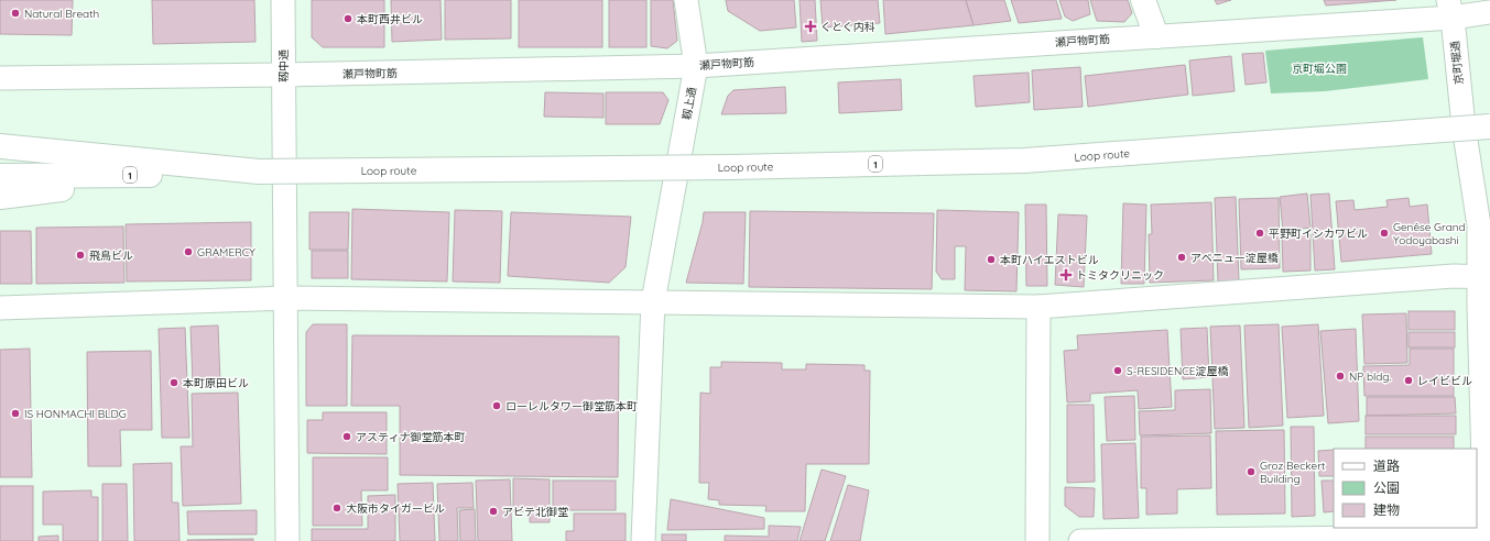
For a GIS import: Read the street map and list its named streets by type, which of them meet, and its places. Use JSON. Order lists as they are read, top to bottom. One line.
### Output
{"streets":{"main road":["Loop route","1"],"street":["瀬戸物町筋","京町堀通","靱中通","靱上通"]},"crossings":[["瀬戸物町筋","京町堀通"],["瀬戸物町筋","靱中通"],["瀬戸物町筋","靱上通"],["Loop route","1"]],"parks":["京町堀公園"],"places":{"other":["Natural Breath","本町西井ビル","平野町イシカワビル","Genêse Grand Yodoyabashi","GRAMERCY","飛鳥ビル","アベニュー淀屋橋","本町ハイエストビル","S-RESIDENCE淀屋橋","NP bldg.","レイビビル","本町原田ビル","ローレルタワー御堂筋本町","IS HONMACHI BLDG","アスティナ御堂筋本町","Groz Beckert Building","大阪市タイガービル","アビテ北御堂"],"health":["くとく内科","トミタクリニック"]},"legend":["道路","公園","建物"]}
